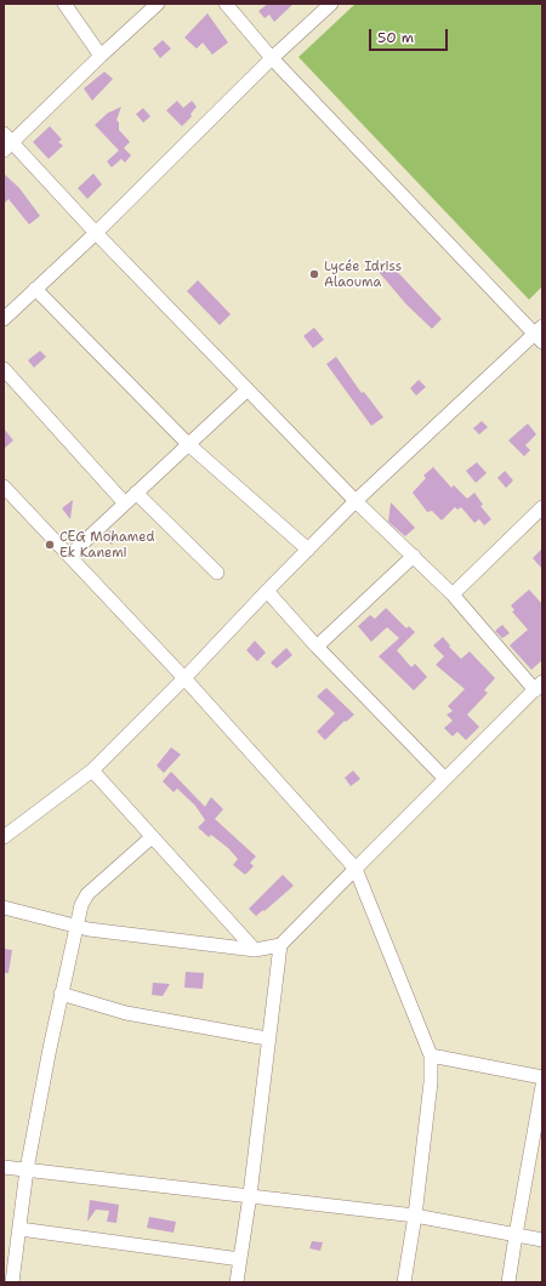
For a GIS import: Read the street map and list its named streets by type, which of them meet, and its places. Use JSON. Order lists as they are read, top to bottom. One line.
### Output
{"places":["Lycée Idriss Alaouma","CEG Mohamed Ek Kanemi"],"scale_bar":"50 m"}
